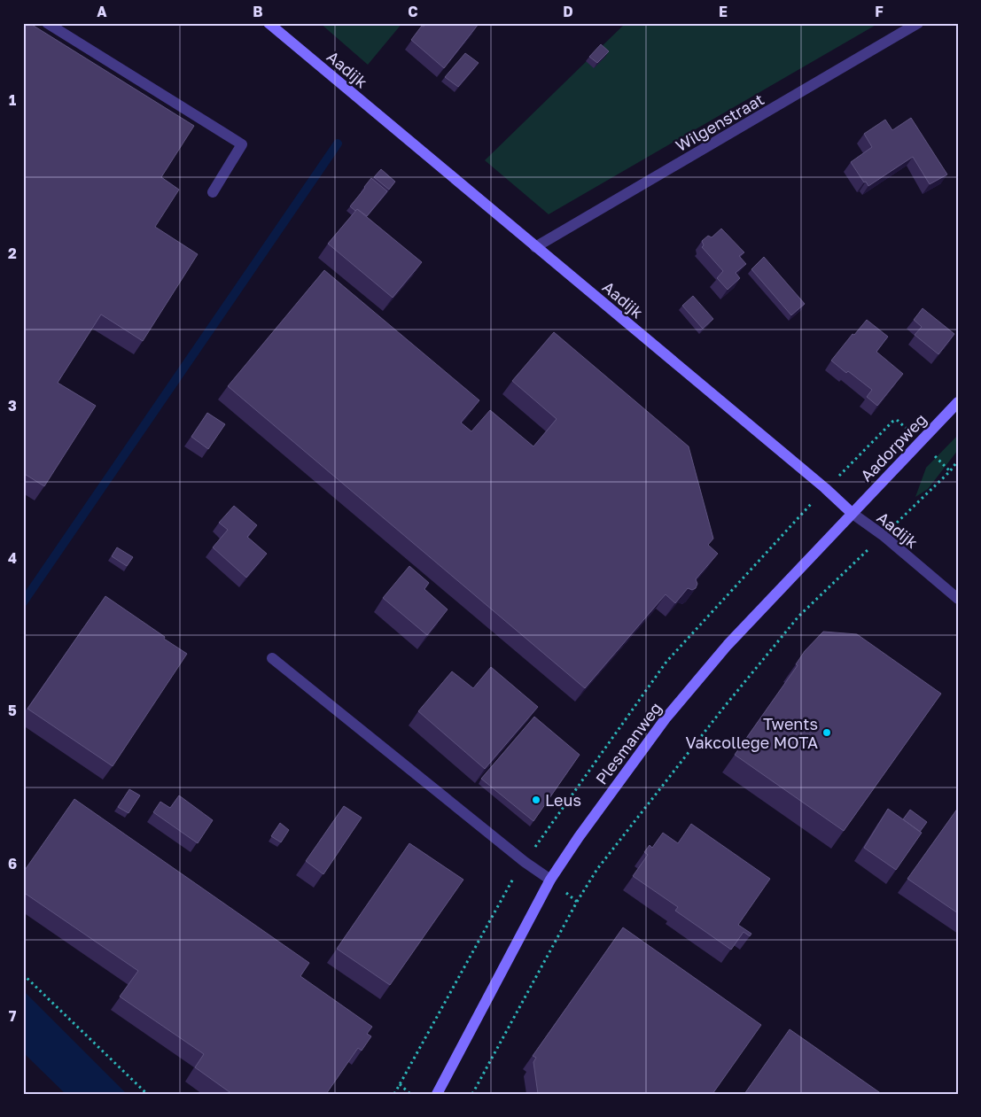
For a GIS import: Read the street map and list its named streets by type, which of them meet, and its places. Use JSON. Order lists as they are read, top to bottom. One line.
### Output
{"streets":{"main road":["Aadijk","Aadorpweg","Plesmanweg"],"street":["Wilgenstraat"]},"crossings":[["Aadijk","Wilgenstraat"],["Aadijk","Aadorpweg"],["Aadijk","Plesmanweg"],["Aadorpweg","Plesmanweg"]],"places":["Twents Vakcollege MOTA","Leus"],"grid":{"columns":["A","B","C","D","E","F"],"rows":["1","2","3","4","5","6","7"]}}
